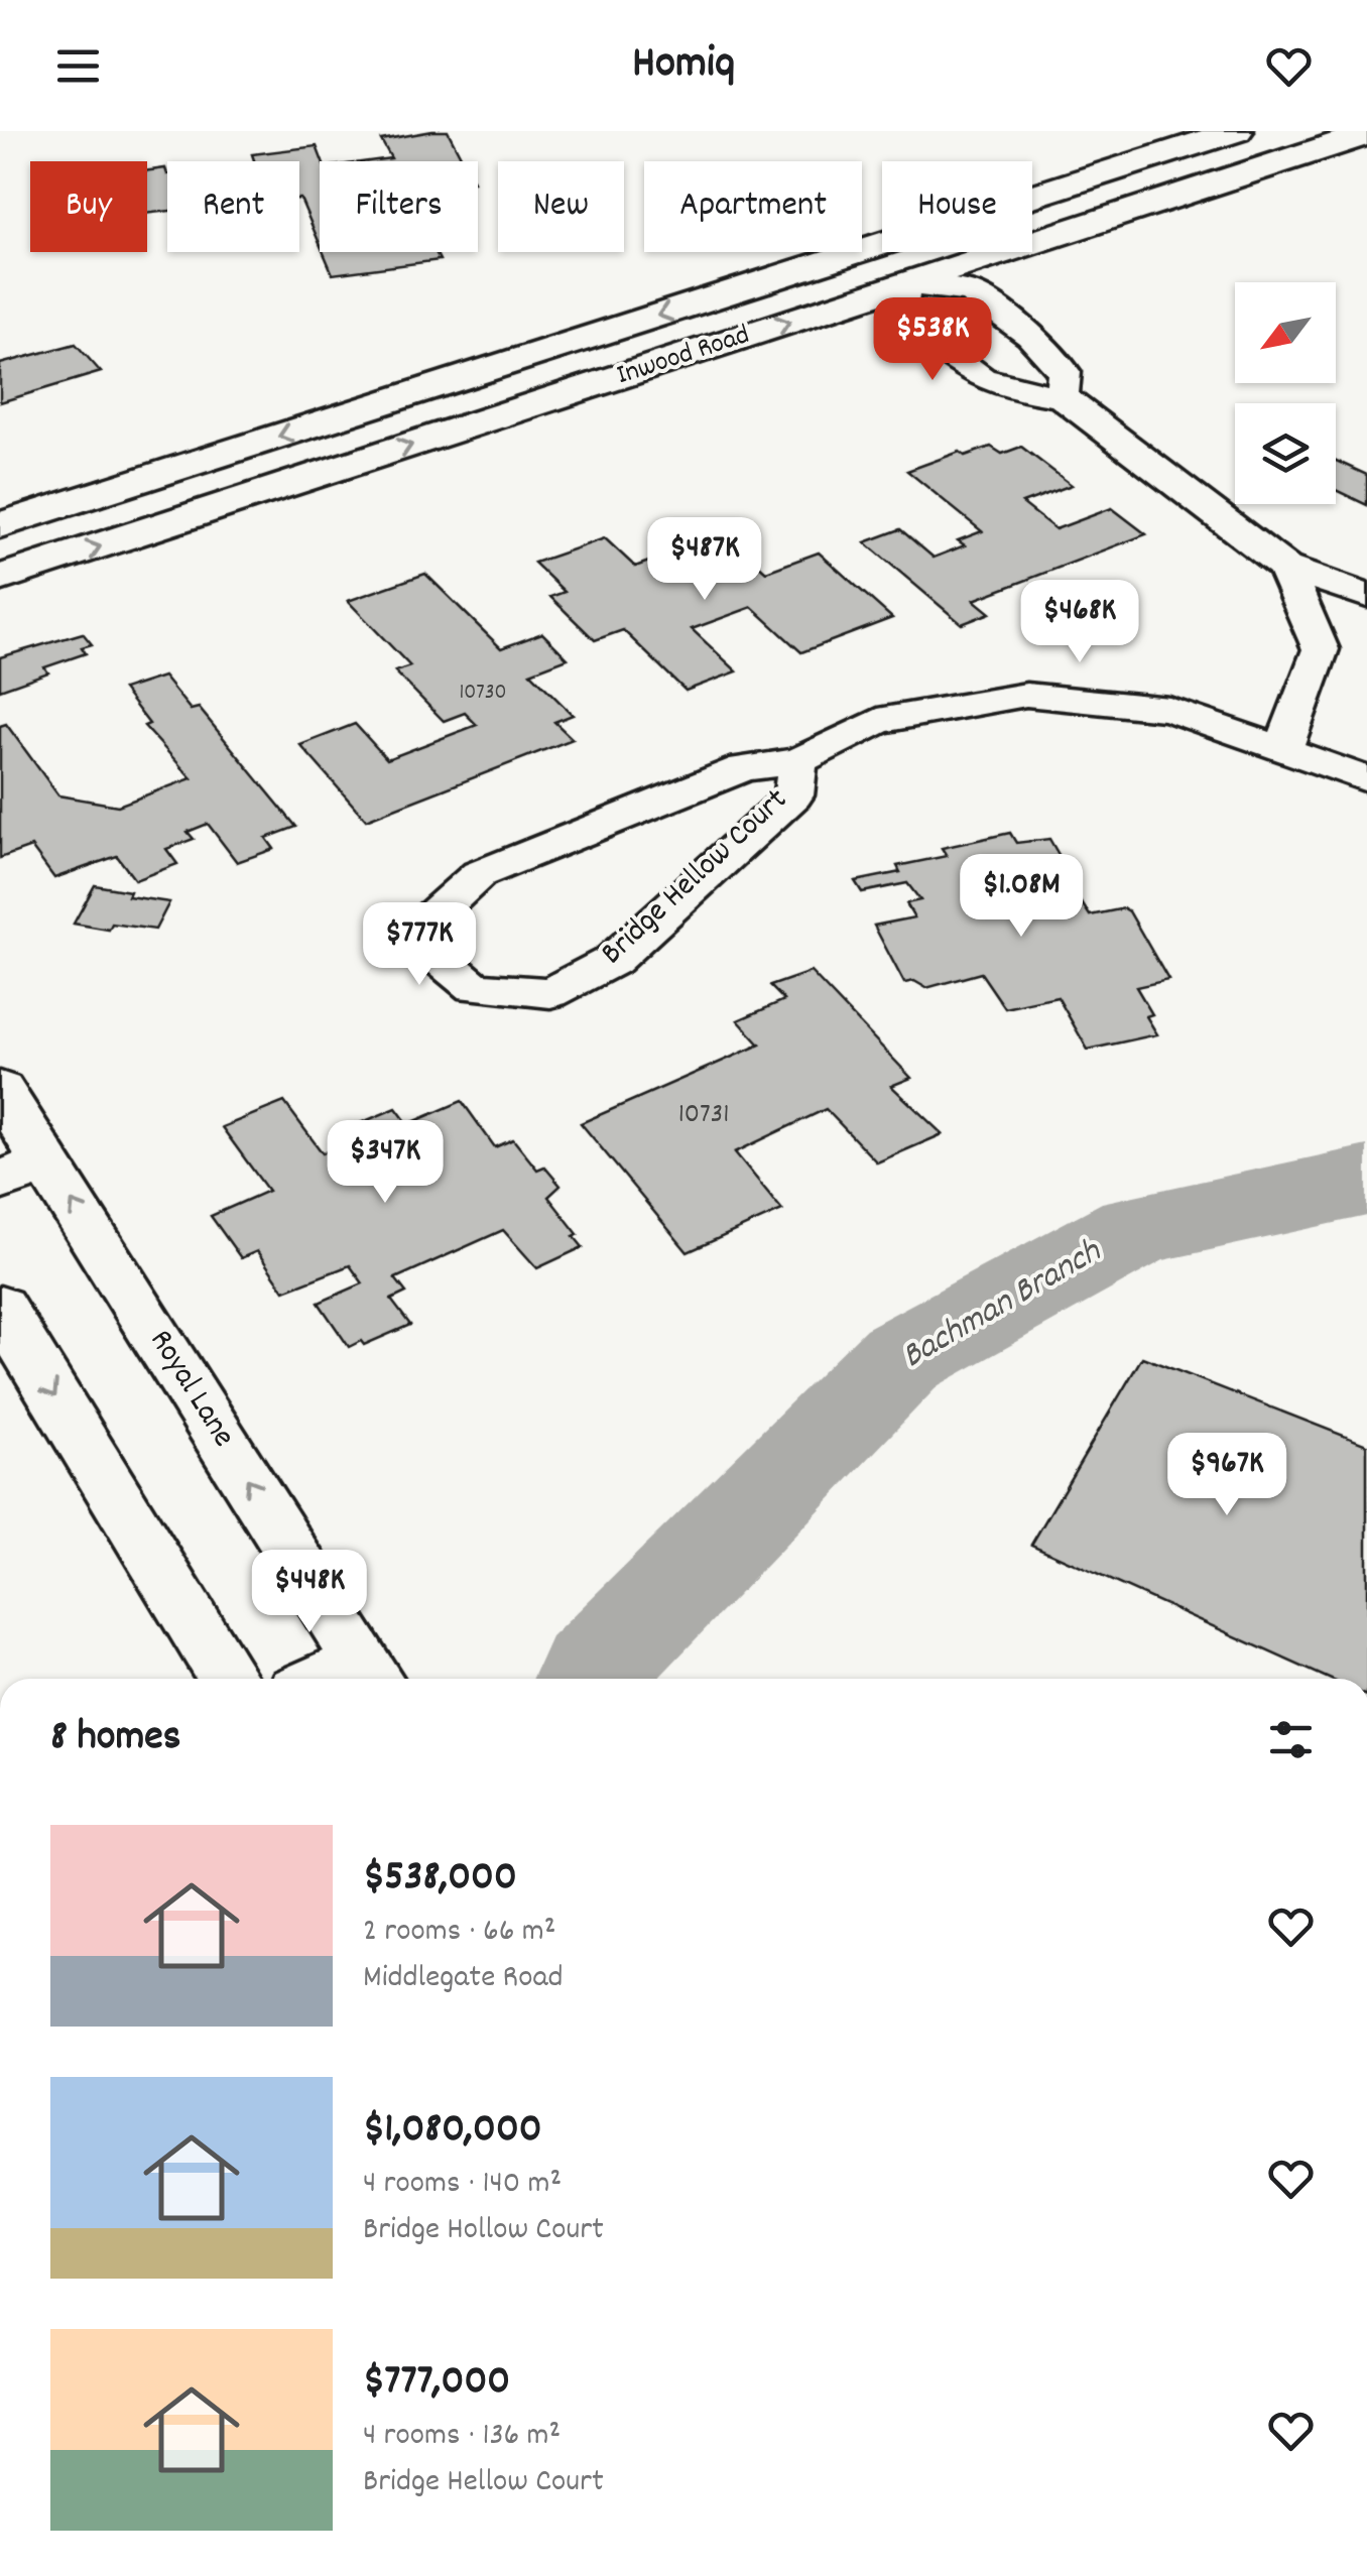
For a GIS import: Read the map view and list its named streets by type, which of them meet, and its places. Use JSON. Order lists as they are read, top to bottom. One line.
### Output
{"streets":{"main road":["Inwood Road","Royal Lane"],"street":["Bridge Hellow Court"]},"water":["Bachman Branch"],"house_numbers":["10730","10731"],"north":"bottom left","page":{"header":"Homiq","chip":["Buy","Rent","Filters","New","Apartment","House"],"price":["$538K","$487K","$468K","$1.08M","$777K","$347K","$967K","$448K"],"heading":"8 homes","list":[{"name":"$538,000","note":"2 rooms · 66 m² · Middlegate Road"},{"name":"$1,080,000","note":"4 rooms · 140 m² · Bridge Hollow Court"},{"name":"$777,000","note":"4 rooms · 136 m² · Bridge Hellow Court"}]}}
